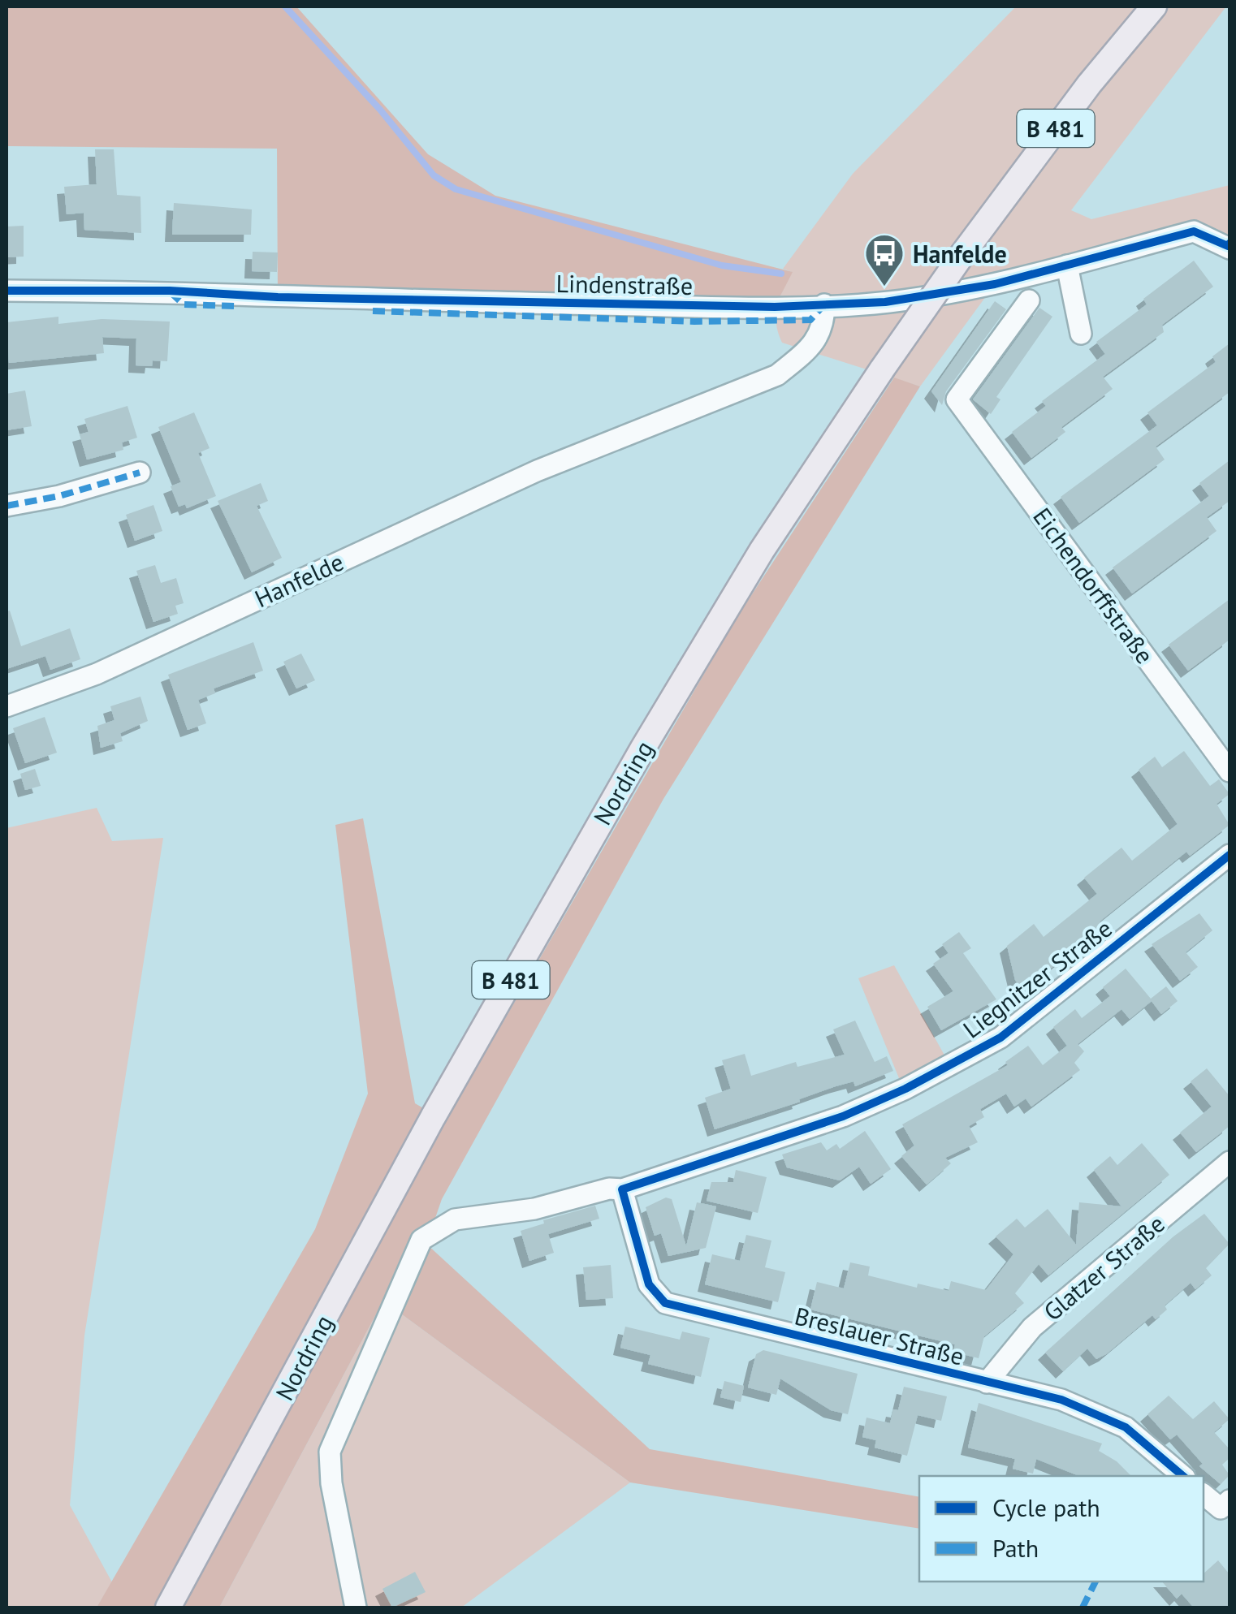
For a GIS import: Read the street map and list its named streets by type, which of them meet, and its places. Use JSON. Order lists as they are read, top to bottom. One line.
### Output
{"streets":{"main road":["B 481","Nordring"],"street":["Lindenstraße","Hanfelde","Eichendorffstraße","Liegnitzer Straße","Glatzer Straße","Breslauer Straße"]},"crossings":[["Lindenstraße","Hanfelde"],["Liegnitzer Straße","Breslauer Straße"],["Glatzer Straße","Breslauer Straße"]],"places":{"bus stop":["Hanfelde"]},"legend":["Cycle path","Path"]}
